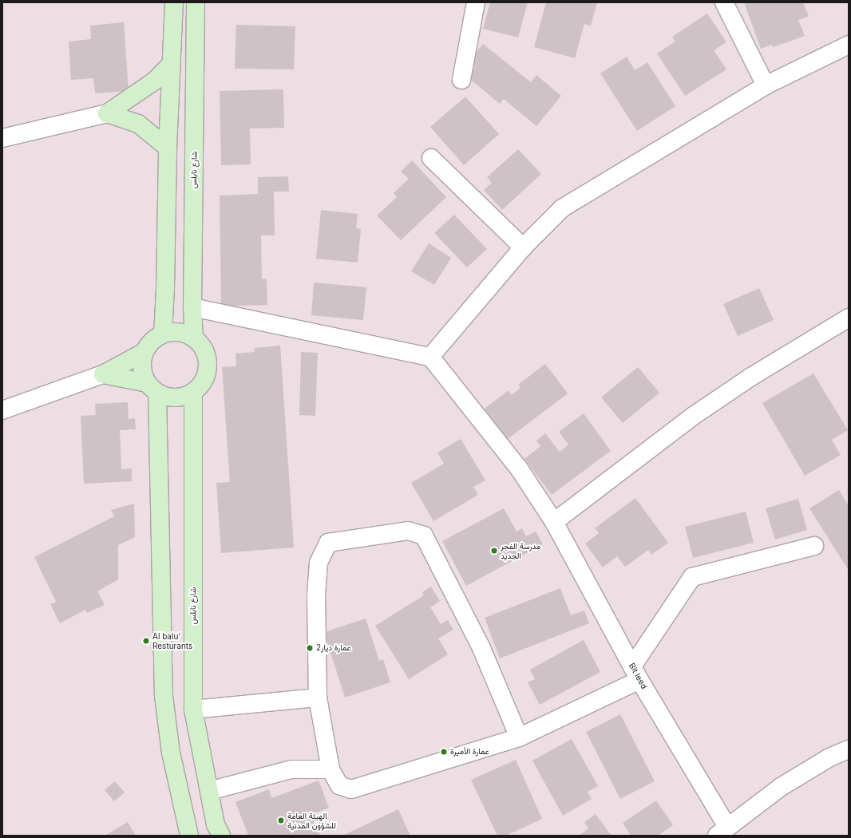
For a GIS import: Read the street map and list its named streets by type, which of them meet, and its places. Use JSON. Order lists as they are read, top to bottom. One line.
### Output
{"streets":{"main road":["شارع نابلس"],"street":["Bit leed"]},"places":["مدرسة الفجر الجديد","Al balu' Resturants","عمارة ديار2","عمارة الأميرة","الهيئة العامة للشؤون المدنية"]}
